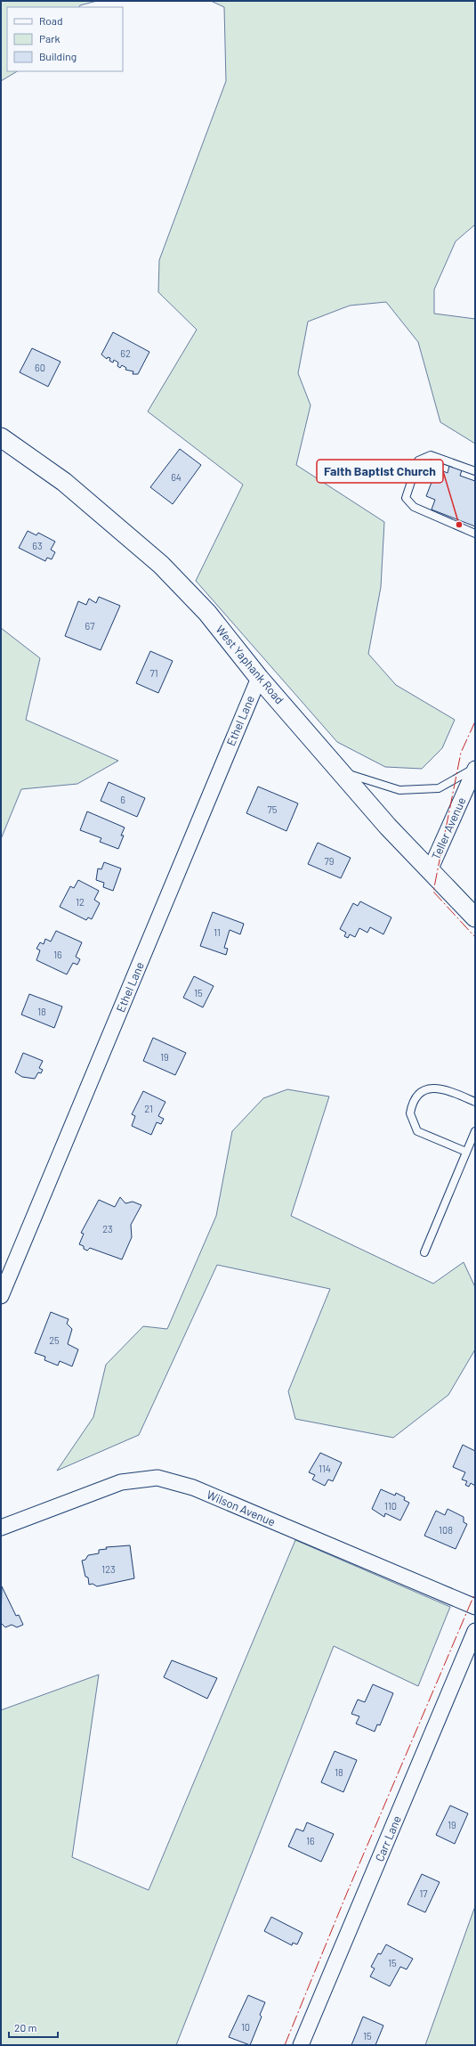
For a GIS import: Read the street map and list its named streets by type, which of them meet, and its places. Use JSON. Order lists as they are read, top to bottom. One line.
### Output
{"streets":{"street":["West Yaphank Road","Ethel Lane","Teller Avenue","Wilson Avenue","Carr Lane"]},"crossings":[["West Yaphank Road","Ethel Lane"],["West Yaphank Road","Teller Avenue"]],"places":["Faith Baptist Church"],"house_numbers":["62","60","64","63","67","71","6","75","79","12","11","16","15","18","19","21","23","25","114","110","108","123","18","19","16","17","15","10","15"],"legend":["Road","Park","Building"],"scale_bar":"20 m"}
